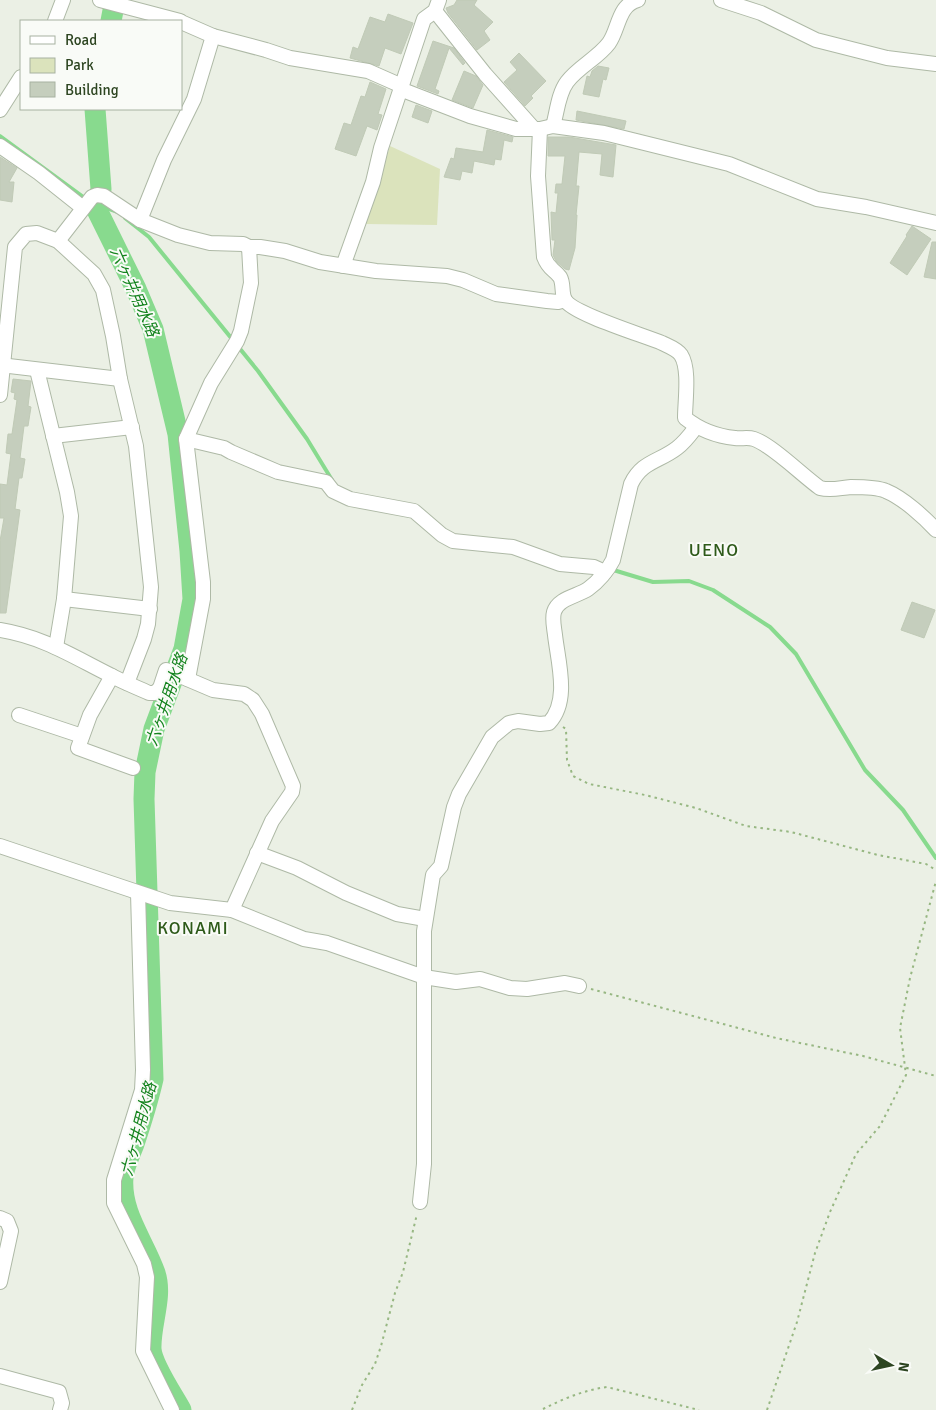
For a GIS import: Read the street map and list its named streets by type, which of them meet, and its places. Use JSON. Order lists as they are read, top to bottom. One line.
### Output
{"districts":["UENO","KONAMI"],"water":["六ヶ井用水路"],"legend":["Road","Park","Building"],"north":"right"}
